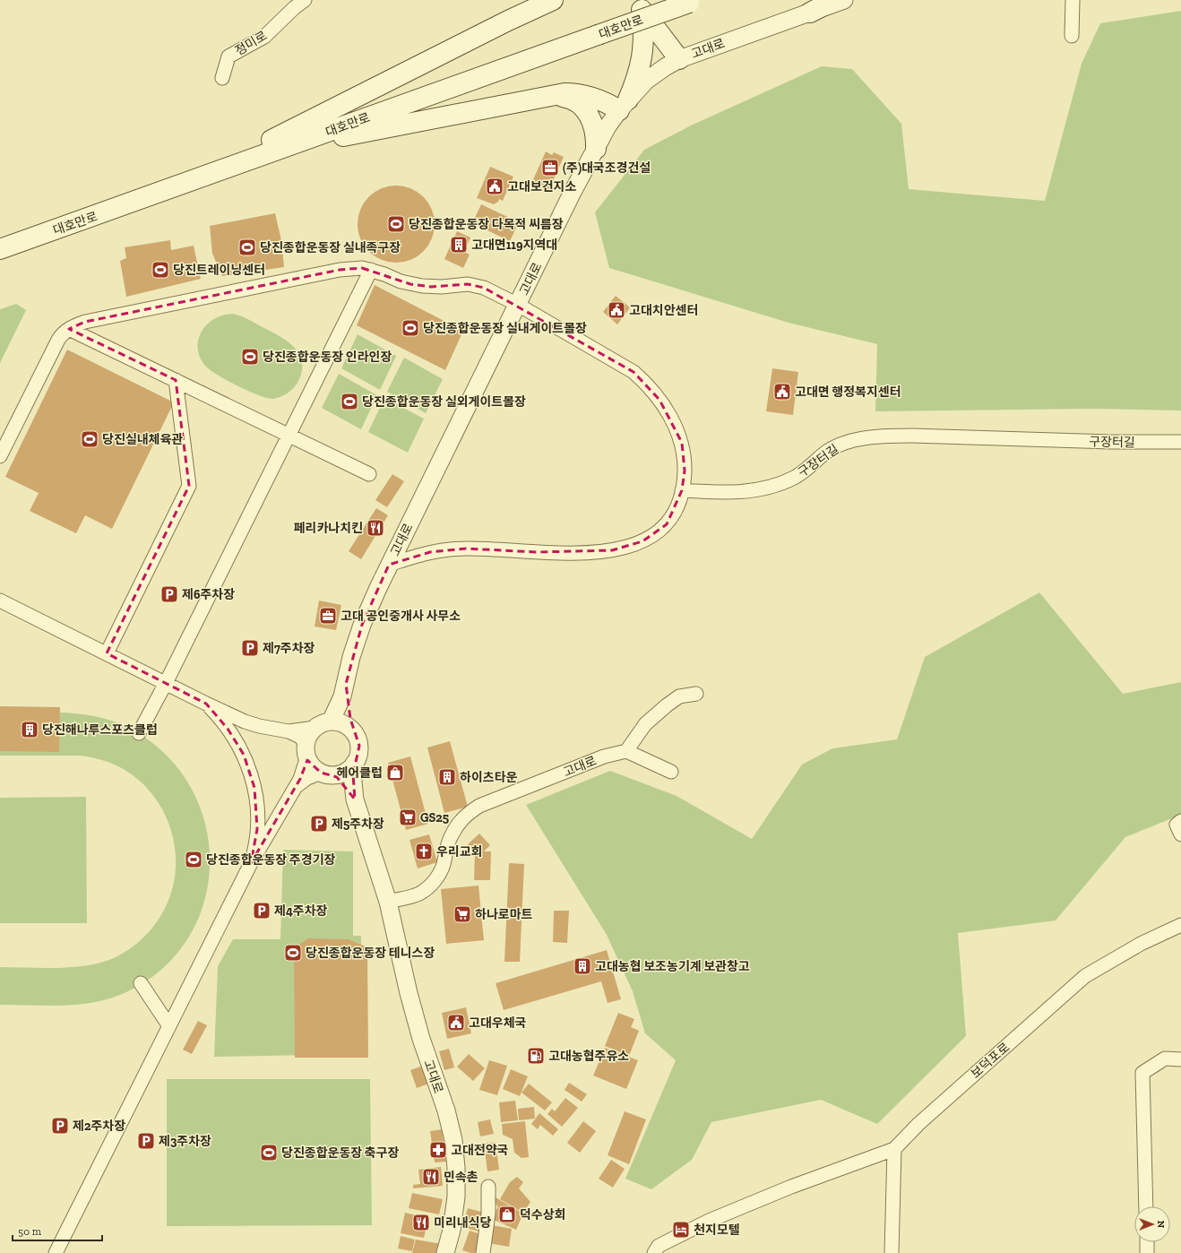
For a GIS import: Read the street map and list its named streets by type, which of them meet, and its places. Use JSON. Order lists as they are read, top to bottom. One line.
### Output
{"streets":{"main road":["대호만로"],"street":["정미로","고대로","구장터길","보덕포로"]},"places":{"office":["(주)대국조경건설","고대 공인중개사 사무소"],"public building":["고대보건지소","고대치안센터","고대면 행정복지센터","고대우체국"],"sports":["당진종합운동장 다목적 씨름장","당진종합운동장 실내족구장","당진트레이닝센터","당진종합운동장 실내게이트볼장","당진종합운동장 인라인장","당진종합운동장 실외게이트볼장","당진실내체육관","당진종합운동장 주경기장","당진종합운동장 테니스장","당진종합운동장 축구장"],"building":["고대면119지역대","당진해나루스포츠클럽","하이츠타운","고대농협 보조농기계 보관창고"],"restaurant":["페리카나치킨","민속촌","미리내식당"],"parking":["제6주차장","제7주차장","제5주차장","제4주차장","제2주차장","제3주차장"],"shop":["헤어클럽","덕수상회"],"supermarket":["GS25","하나로마트"],"church":["우리교회"],"fuel station":["고대농협주유소"],"pharmacy":["고대전약국"],"hotel":["천지모텔"]},"scale_bar":"50 m","north":"right"}
